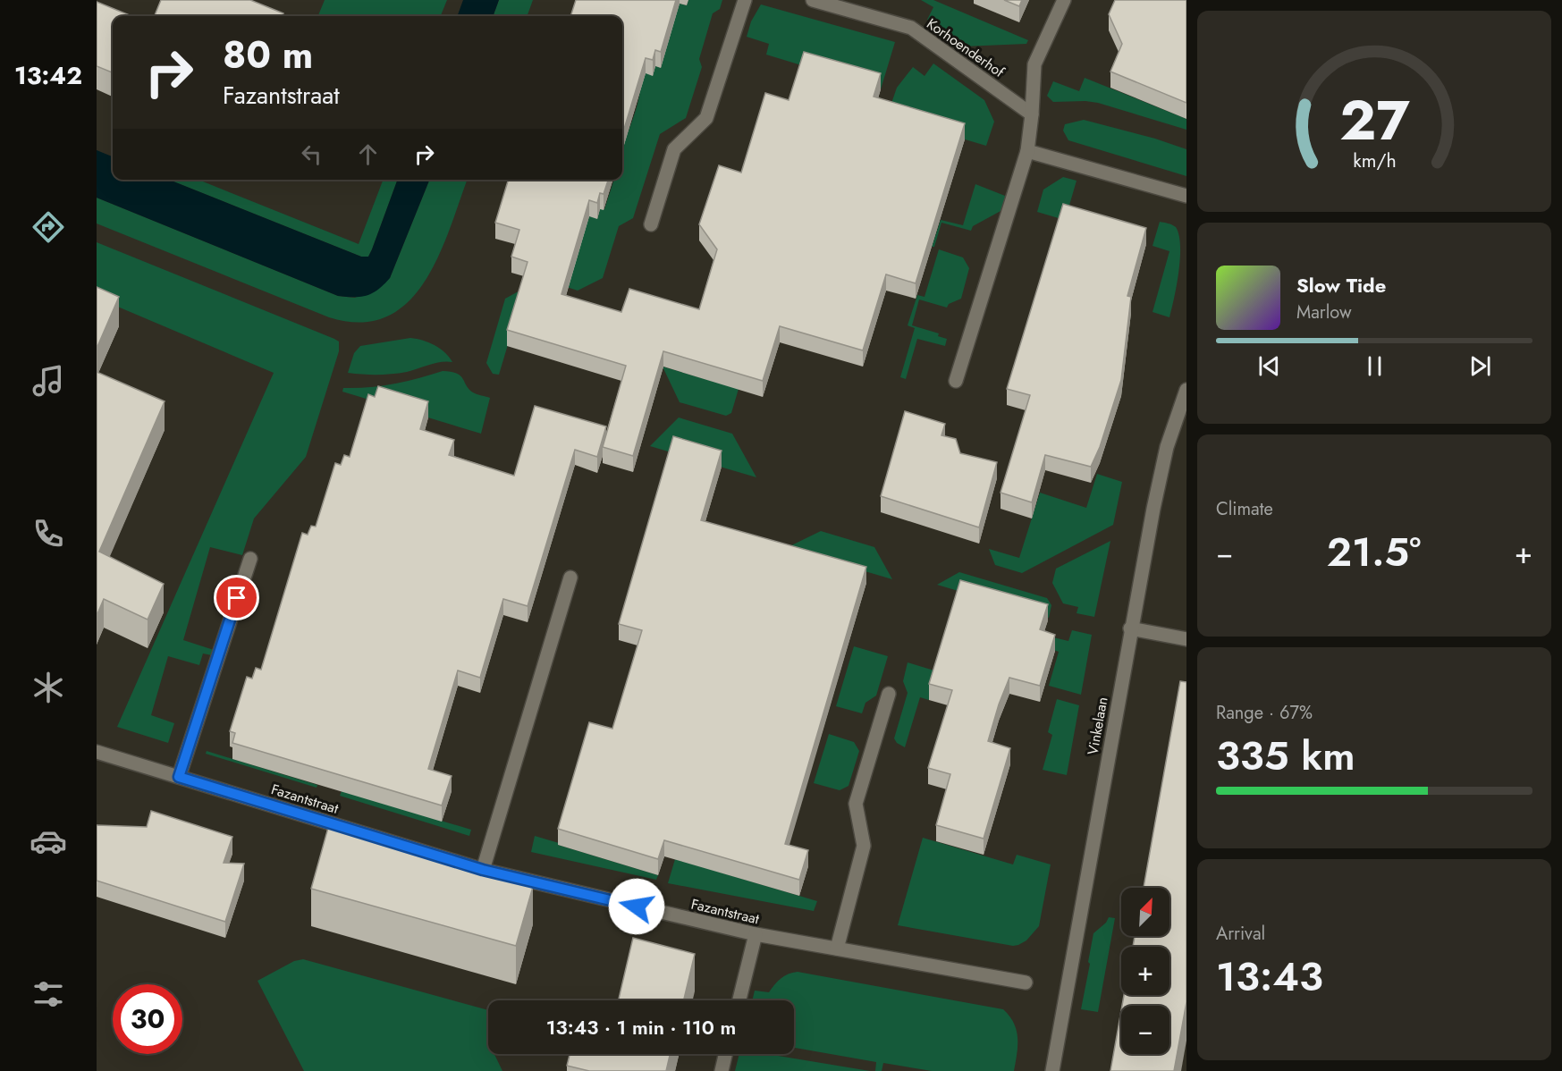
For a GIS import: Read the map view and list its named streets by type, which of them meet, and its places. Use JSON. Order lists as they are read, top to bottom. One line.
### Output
{"streets":{"street":["Korhoenderhof","Vinkelaan","Fazantstraat"]},"north":"top right","page":{"tabs":"13:42","turn":["80 m","Fazantstraat"],"song":["Slow Tide","Marlow"],"tile":["Climate",["Range · 67%","335 km"],["Arrival","13:43"]],"heat":["−","21.5°","+"],"map_buttons":["+","−"],"limit":"30","trip":"13:43 · 1 min · 110 m","gauge":["27","km/h"]}}
